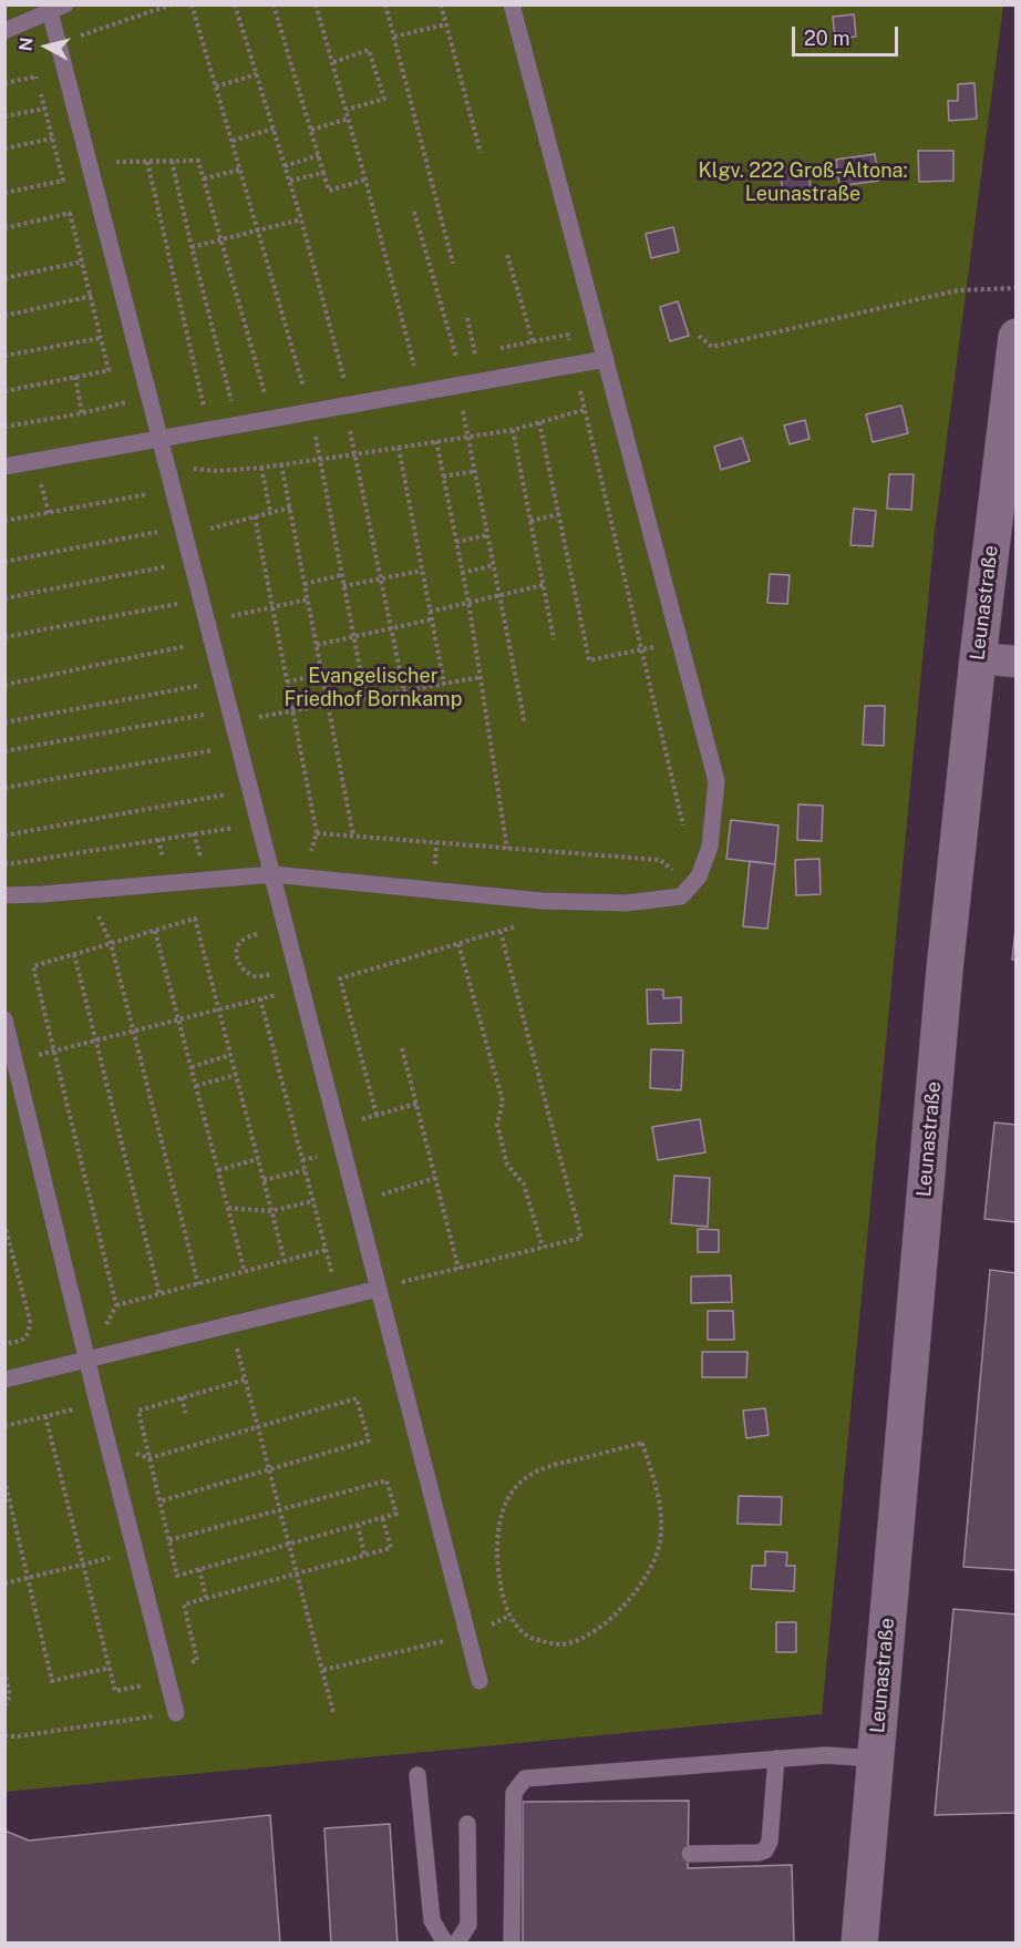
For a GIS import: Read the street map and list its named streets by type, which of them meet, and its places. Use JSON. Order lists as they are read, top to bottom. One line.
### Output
{"streets":{"street":["Leunastraße"]},"parks":["Klgv. 222 Groß-Altona: Leunastraße","Evangelischer Friedhof Bornkamp"],"scale_bar":"20 m","north":"left"}
